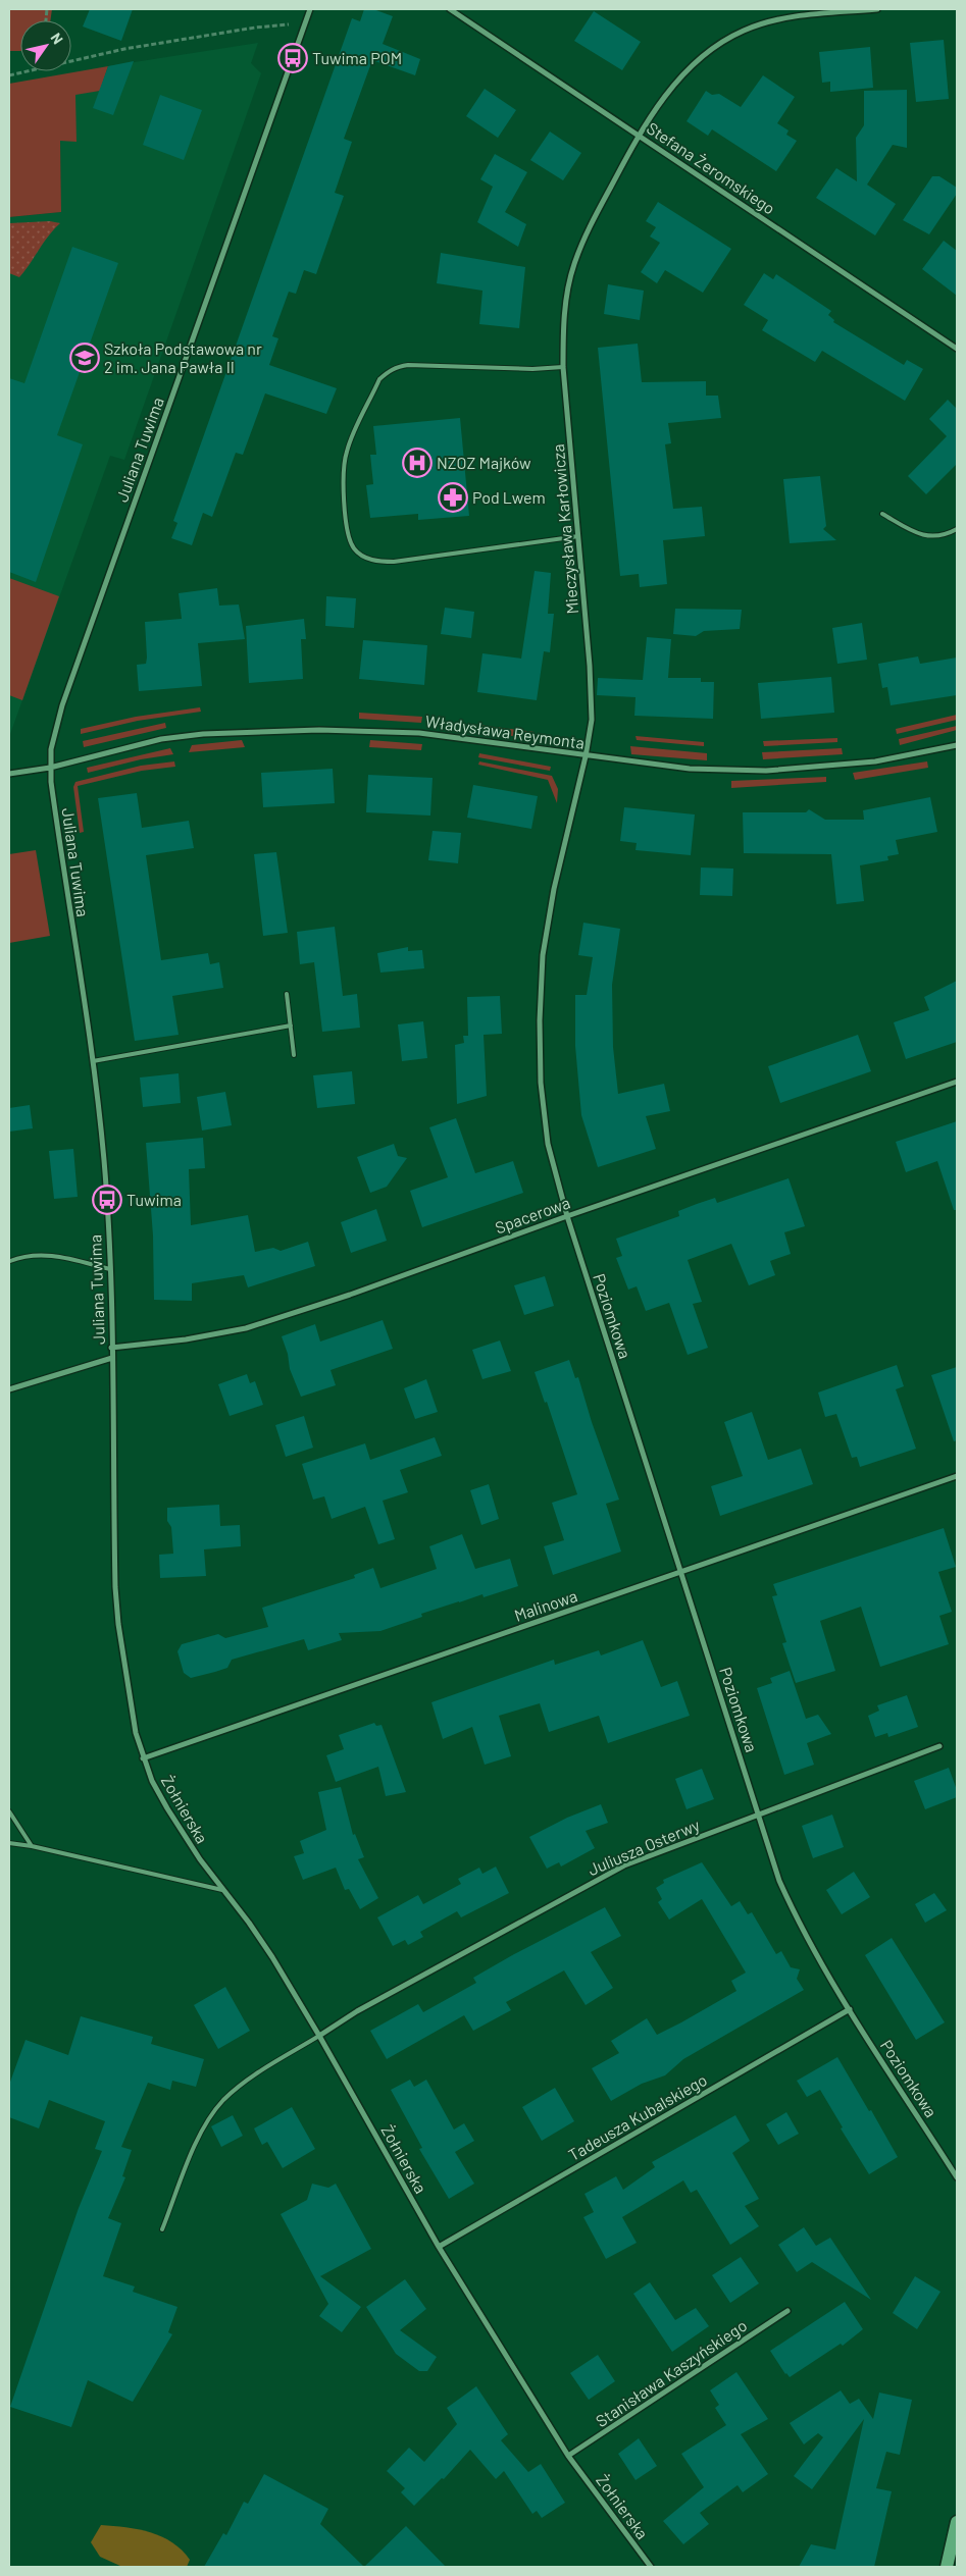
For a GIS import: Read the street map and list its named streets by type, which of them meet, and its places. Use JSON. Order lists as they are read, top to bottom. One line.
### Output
{"streets":{"street":["Stefana Żeromskiego","Juliana Tuwima","Mieczysława Karłowicza","Władysława Reymonta","Spacerowa","Poziomkowa","Malinowa","Żołnierska","Juliusza Osterwy","Tadeusza Kubalskiego","Stanisława Kaszyńskiego"]},"crossings":[["Stefana Żeromskiego","Mieczysława Karłowicza"],["Juliana Tuwima","Władysława Reymonta"],["Juliana Tuwima","Spacerowa"],["Juliana Tuwima","Malinowa"],["Juliana Tuwima","Żołnierska"],["Mieczysława Karłowicza","Władysława Reymonta"],["Mieczysława Karłowicza","Spacerowa"],["Mieczysława Karłowicza","Poziomkowa"],["Spacerowa","Poziomkowa"],["Poziomkowa","Malinowa"],["Poziomkowa","Juliusza Osterwy"],["Poziomkowa","Tadeusza Kubalskiego"],["Malinowa","Żołnierska"],["Żołnierska","Juliusza Osterwy"],["Żołnierska","Tadeusza Kubalskiego"],["Żołnierska","Stanisława Kaszyńskiego"]],"places":{"bus stop":["Tuwima POM","Tuwima"],"school or university":["Szkoła Podstawowa nr 2 im. Jana Pawła II"],"hospital":["NZOZ Majków"],"pharmacy":["Pod Lwem"]},"north":"top right"}
